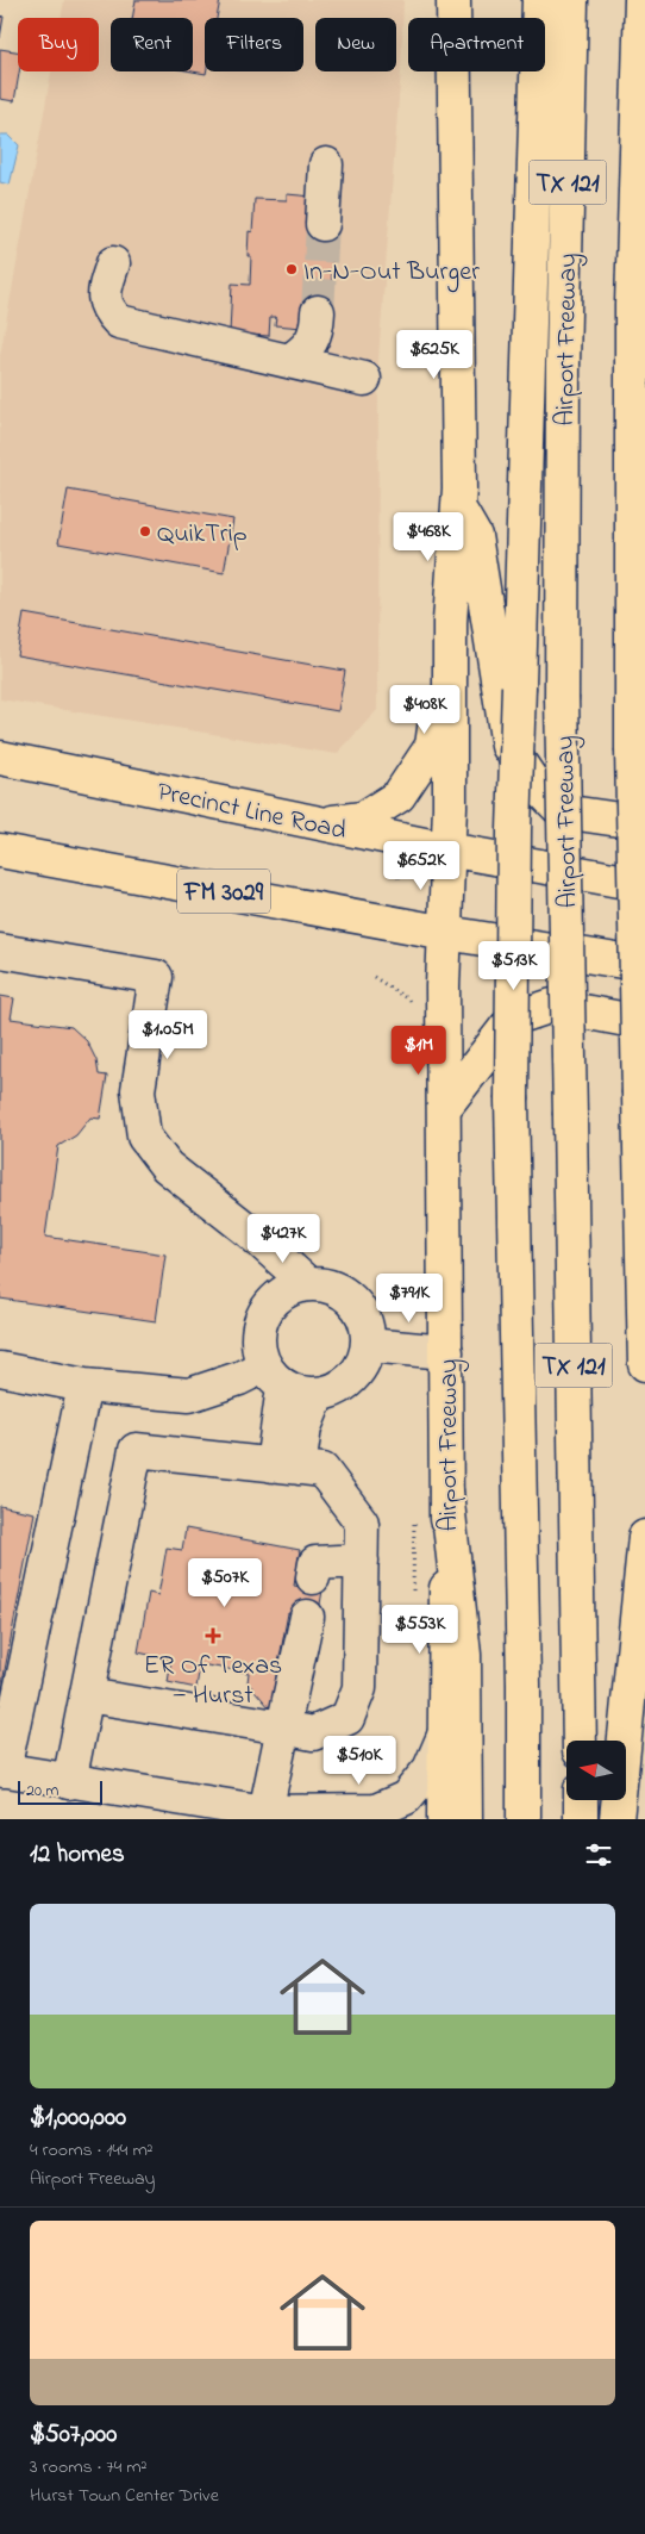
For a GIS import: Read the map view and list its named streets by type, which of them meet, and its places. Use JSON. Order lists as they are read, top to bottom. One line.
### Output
{"streets":{"main road":["TX 121","Airport Freeway","Precinct Line Road","FM 3029"]},"crossings":[["Airport Freeway","Precinct Line Road"],["Airport Freeway","FM 3029"]],"places":{"other":["In-N-Out Burger","QuikTrip"],"health":["ER Of Texas — Hurst"]},"scale_bar":"20 m","north":"left","page":{"chip":["Buy","Rent","Filters","New","Apartment"],"price":["$625K","$468K","$408K","$652K","$513K","$1.05M","$1M","$427K","$791K","$507K","$553K","$510K"],"scale":"20 m","heading":"12 homes","list":[{"name":"$1,000,000","note":"4 rooms · 144 m² · Airport Freeway"},{"name":"$507,000","note":"3 rooms · 74 m² · Hurst Town Center Drive"}]}}
